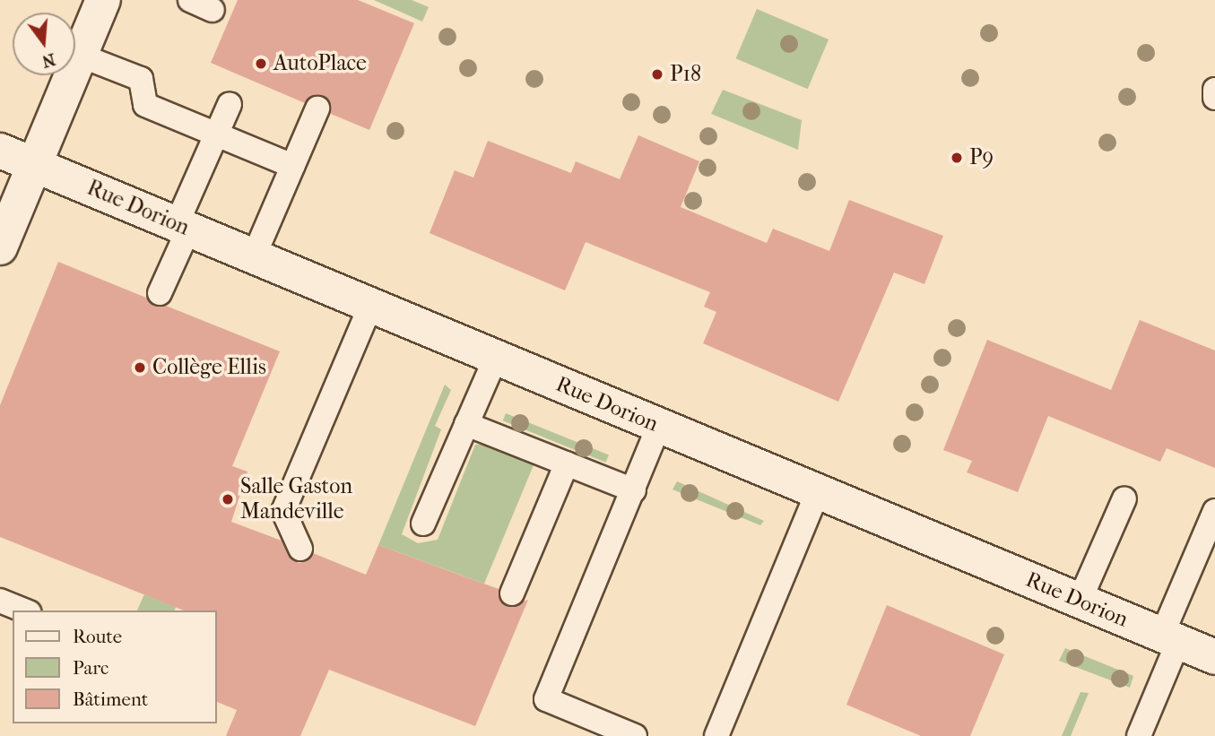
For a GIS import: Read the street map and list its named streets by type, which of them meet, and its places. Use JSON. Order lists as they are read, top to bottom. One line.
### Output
{"streets":{"street":["Rue Dorion"]},"places":["AutoPlace","P18","P9","Collège Ellis","Salle Gaston Mandeville"],"legend":["Route","Parc","Bâtiment"],"north":"bottom"}
